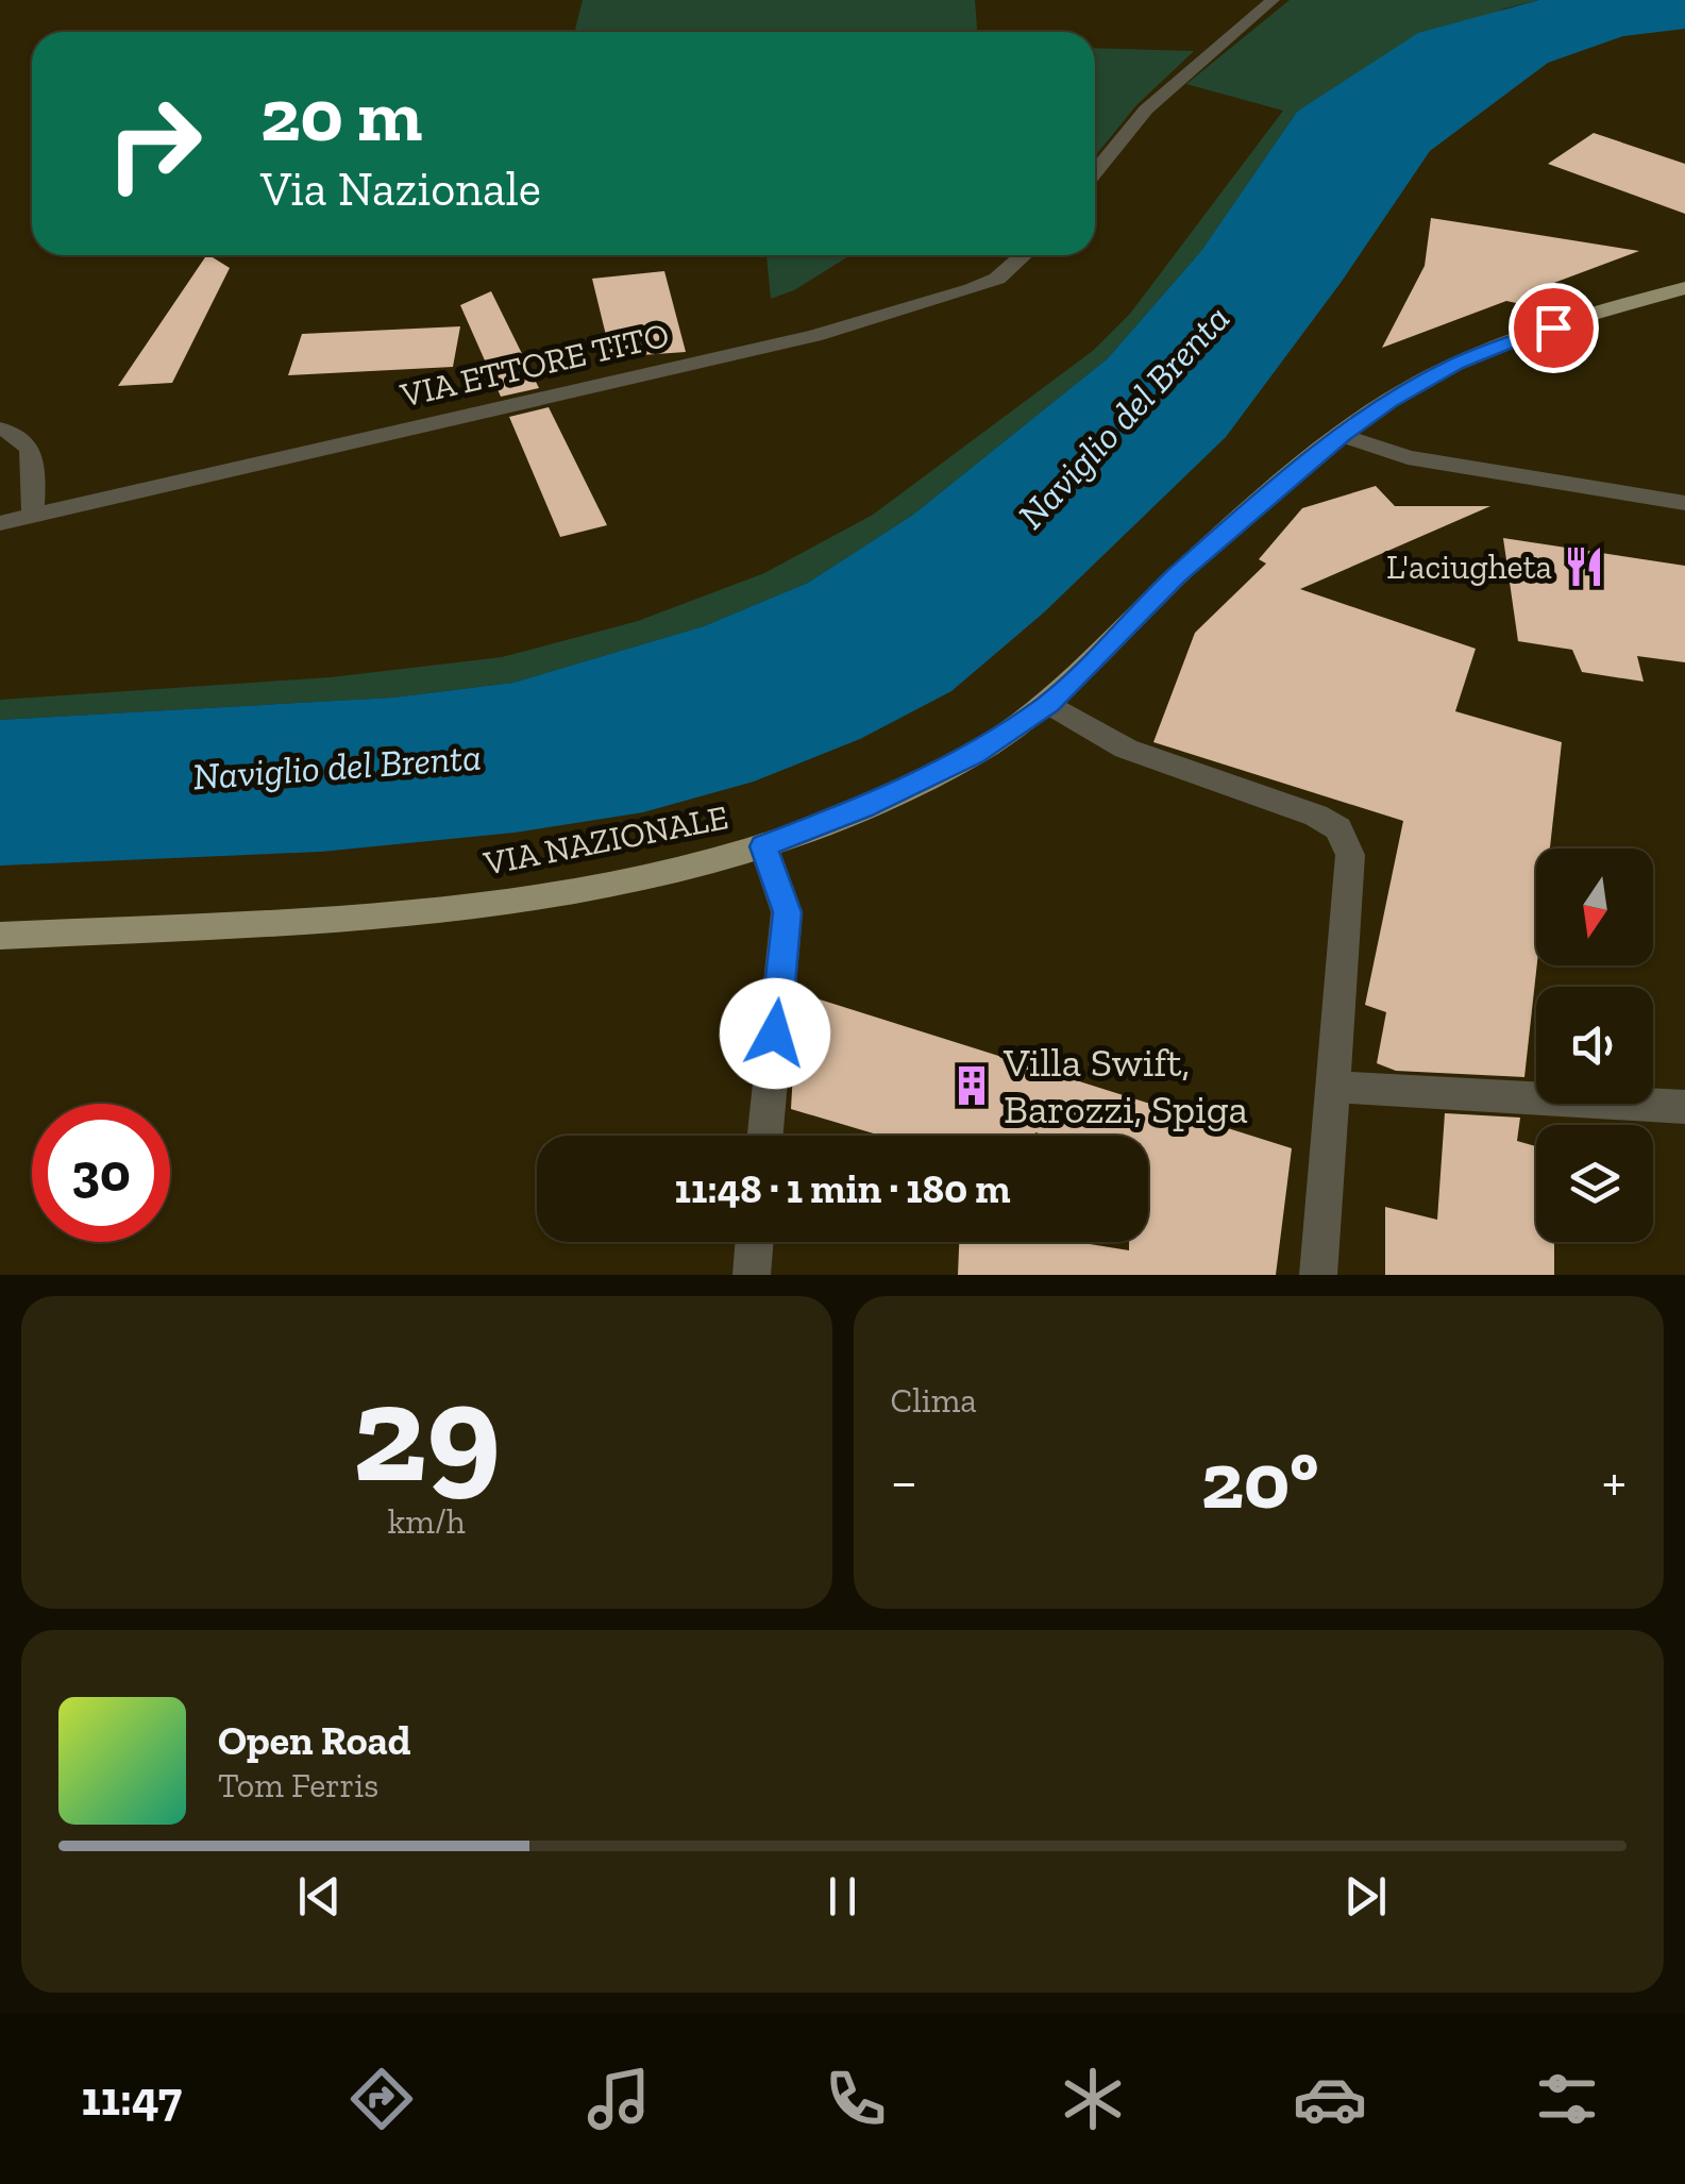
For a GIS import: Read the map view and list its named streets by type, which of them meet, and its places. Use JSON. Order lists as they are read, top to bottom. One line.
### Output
{"streets":{"main road":["VIA NAZIONALE"],"street":["VIA ETTORE TITO"]},"water":["Naviglio del Brenta"],"places":{"restaurant":["L'aciugheta"],"building":["Villa Swift, Barozzi, Spiga"]},"north":"bottom","page":{"turn":["20 m","Via Nazionale"],"limit":"30","trip":"11:48 · 1 min · 180 m","tile":[["29","km/h"],"Clima"],"heat":["−","20°","+"],"song":["Open Road","Tom Ferris"],"tabs":"11:47"}}
